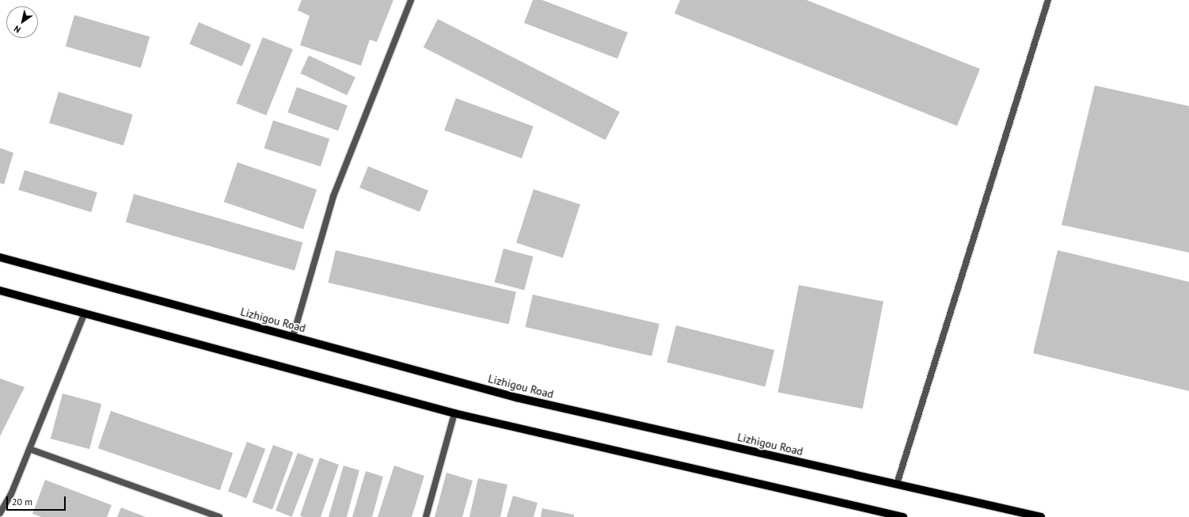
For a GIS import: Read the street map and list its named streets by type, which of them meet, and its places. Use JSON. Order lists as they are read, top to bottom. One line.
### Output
{"streets":{"main road":["Lizhigou Road"]},"scale_bar":"20 m","north":"bottom left"}
